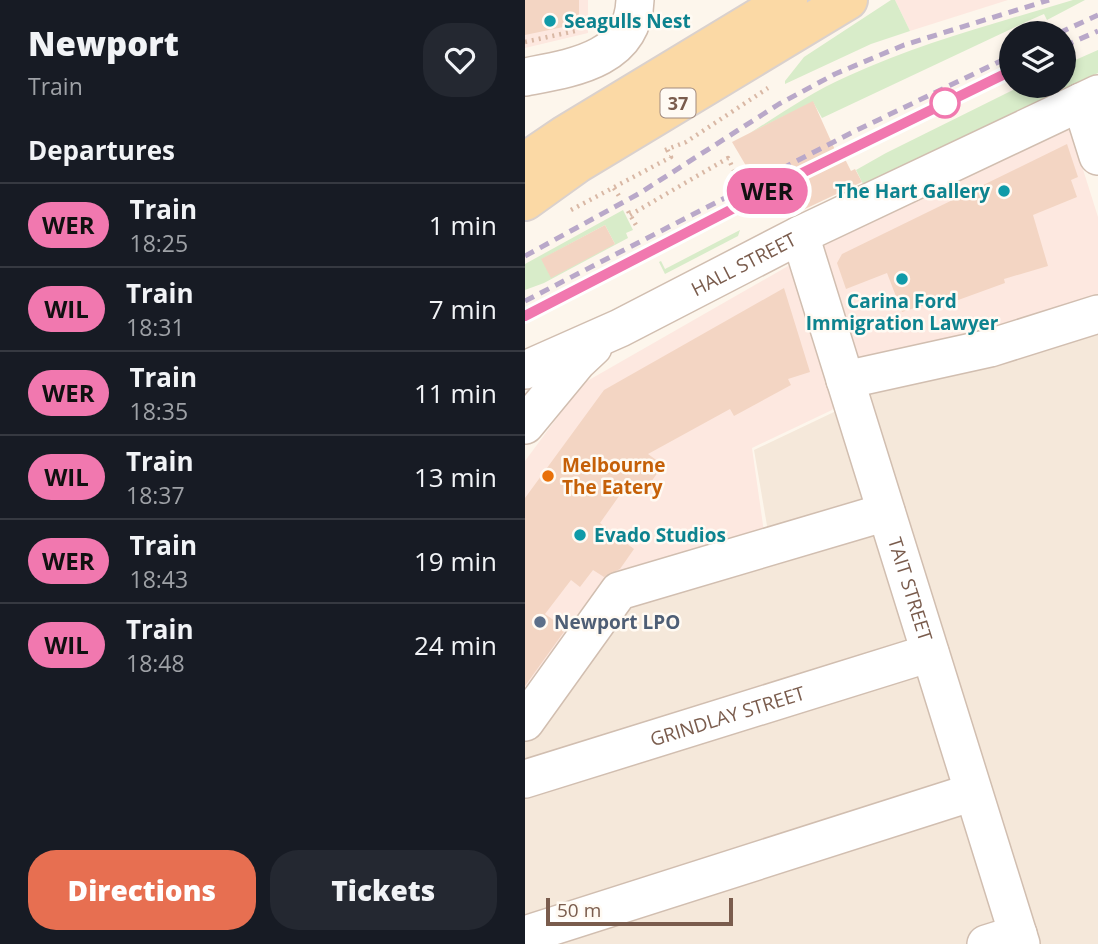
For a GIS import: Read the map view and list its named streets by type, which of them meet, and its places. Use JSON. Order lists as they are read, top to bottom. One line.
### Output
{"streets":{"main road":["37"],"street":["HALL STREET","TAIT STREET","GRINDLAY STREET"]},"crossings":[["HALL STREET","TAIT STREET"],["TAIT STREET","GRINDLAY STREET"]],"places":["Seagulls Nest","The Hart Gallery","Carina Ford Immigration Lawyer","Melbourne The Eatery","Evado Studios","Newport LPO"],"scale_bar":"50 m","page":{"heading":[["Newport","Train"],"Departures"],"on_map":"WER","list":[{"mark":"WER","name":"Train","note":"18:25","value":"1 min"},{"mark":"WIL","name":"Train","note":"18:31","value":"7 min"},{"mark":"WER","name":"Train","note":"18:35","value":"11 min"},{"mark":"WIL","name":"Train","note":"18:37","value":"13 min"},{"mark":"WER","name":"Train","note":"18:43","value":"19 min"},{"mark":"WIL","name":"Train","note":"18:48","value":"24 min"}],"buttons":["Directions","Tickets"],"scale":"50 m"}}
